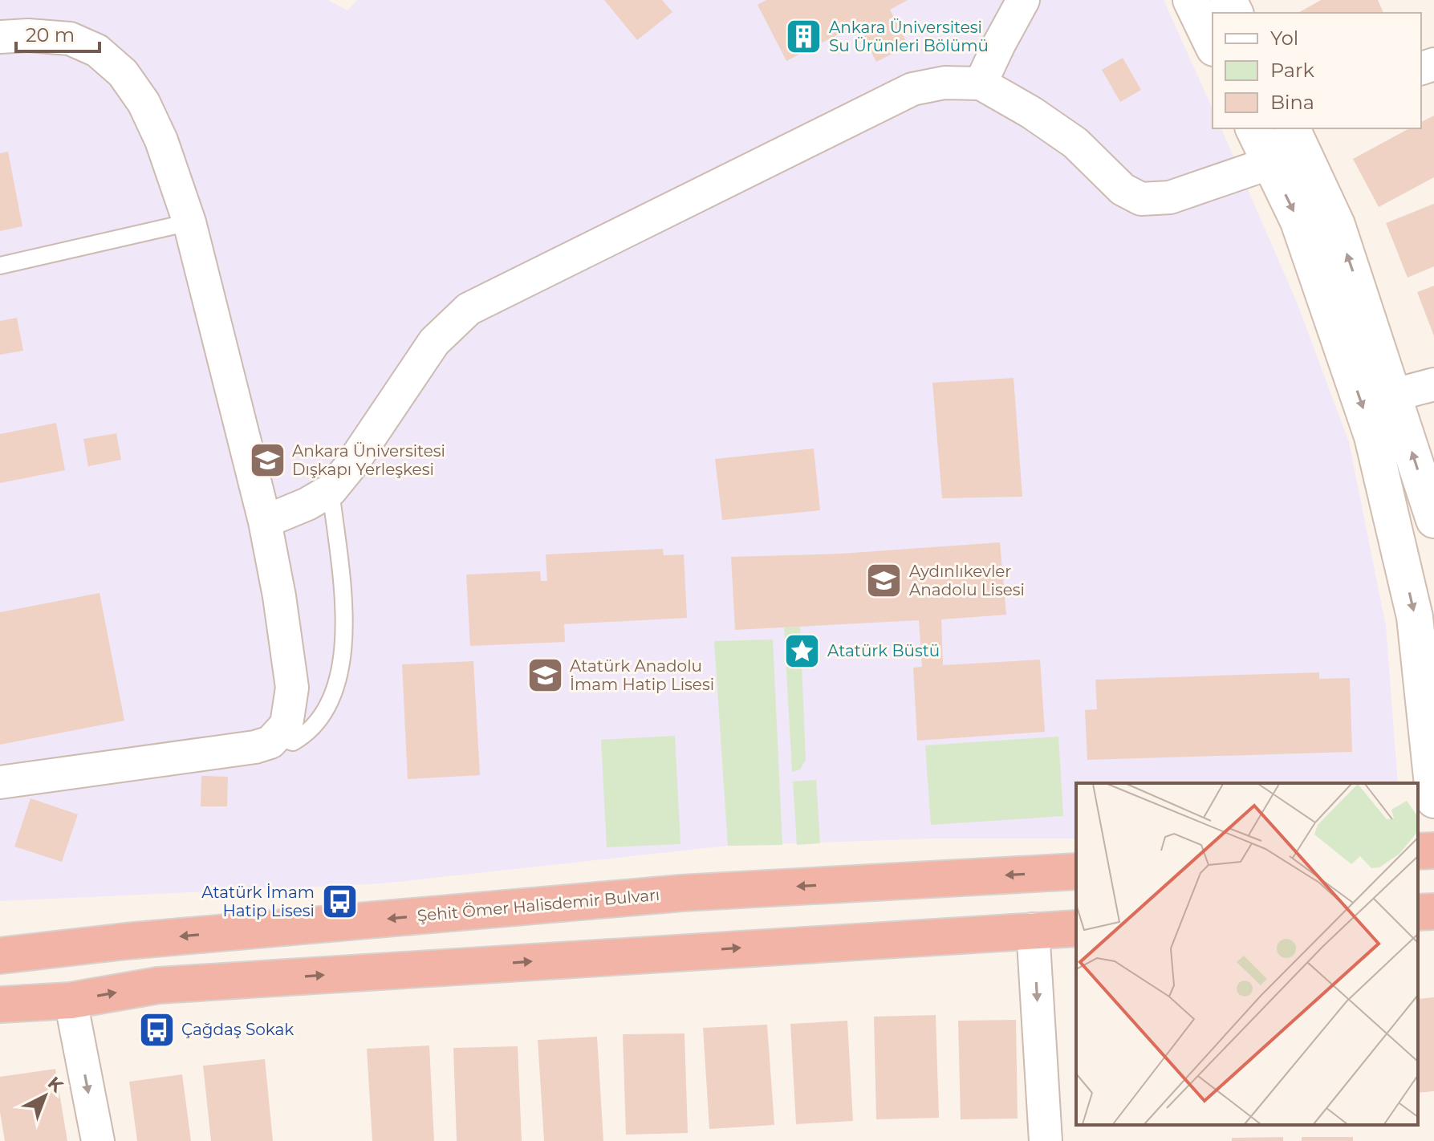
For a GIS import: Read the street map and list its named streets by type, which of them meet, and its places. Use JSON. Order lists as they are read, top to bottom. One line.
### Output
{"streets":{"highway":["Şehit Ömer Halisdemir Bulvarı"]},"places":{"building":["Ankara Üniversitesi Su Ürünleri Bölümü"],"school or university":["Ankara Üniversitesi Dışkapı Yerleşkesi","Aydınlıkevler Anadolu Lisesi","Atatürk Anadolu İmam Hatip Lisesi"],"place":["Atatürk Büstü"],"bus stop":["Atatürk İmam Hatip Lisesi","Çağdaş Sokak"]},"legend":["Yol","Park","Bina"],"scale_bar":"20 m","north":"top right"}
